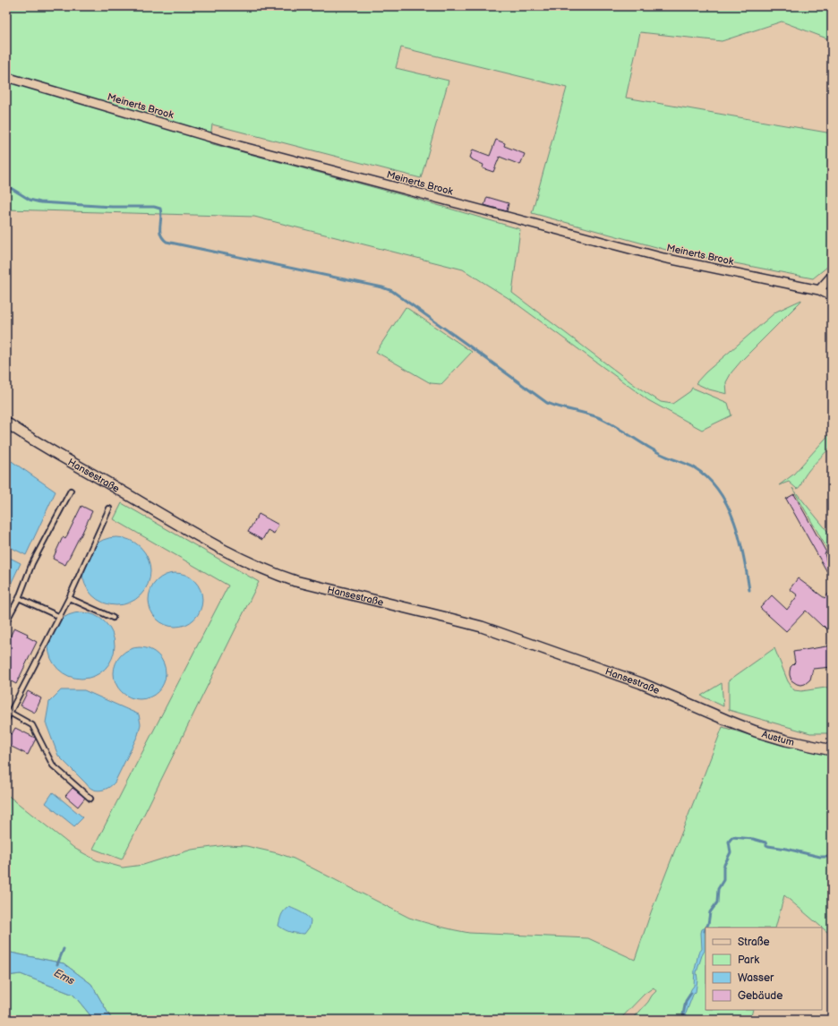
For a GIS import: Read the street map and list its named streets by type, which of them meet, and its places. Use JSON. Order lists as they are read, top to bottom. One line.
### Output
{"streets":{"street":["Meinerts Brook","Hansestraße","Austum"]},"crossings":[["Hansestraße","Austum"]],"water":["Ems"],"legend":["Straße","Park","Wasser","Gebäude"]}
